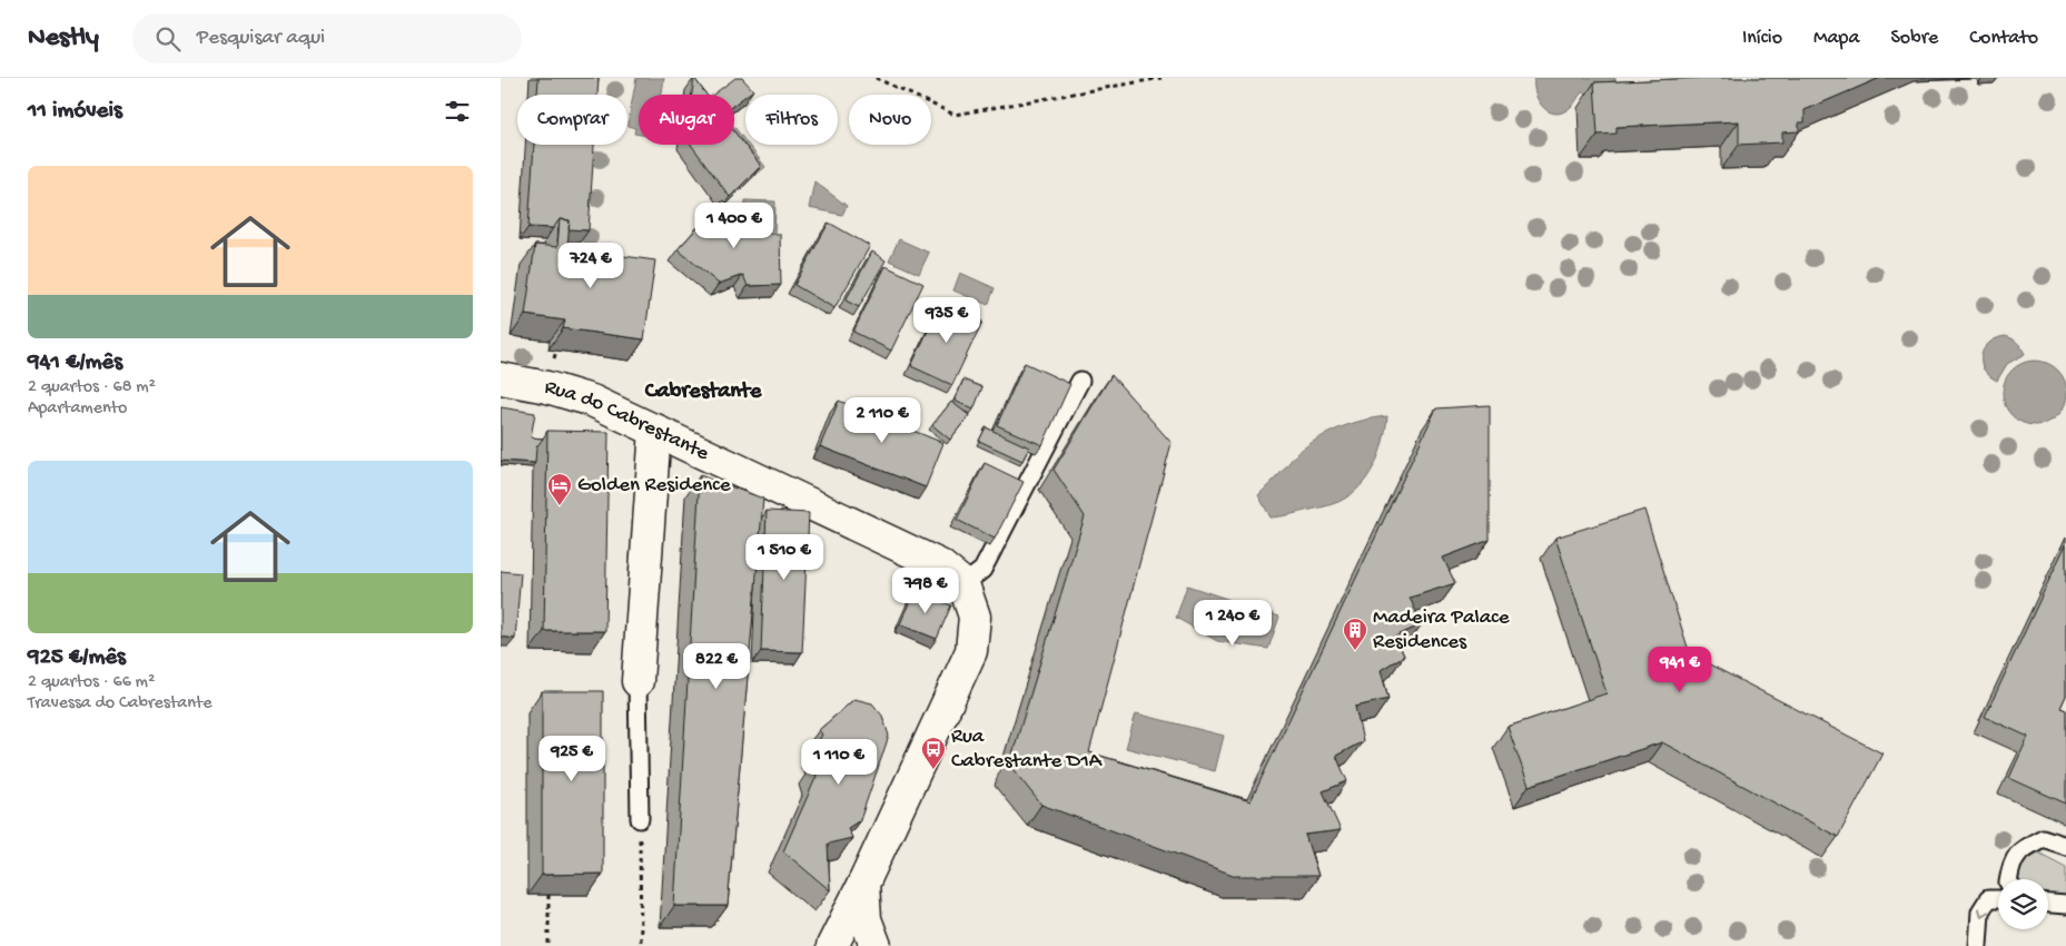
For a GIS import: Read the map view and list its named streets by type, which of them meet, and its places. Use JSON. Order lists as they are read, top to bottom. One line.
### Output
{"streets":{"street":["Rua do Cabrestante"]},"districts":["Cabrestante"],"places":{"hotel":["Golden Residence"],"building":["Madeira Palace Residences"],"bus stop":["Rua Cabrestante D1A"]},"page":{"header":"Nestly","search":"Pesquisar aqui","nav":["Início","Mapa","Sobre","Contato"],"heading":"11 imóveis","chip":["Comprar","Alugar","Filtros","Novo"],"list":[{"name":"941 €/mês","note":"2 quartos · 68 m² · Apartamento"},{"name":"925 €/mês","note":"2 quartos · 66 m² · Travessa do Cabrestante"}],"price":["1 400 €","724 €","935 €","2 110 €","1 510 €","798 €","1 240 €","822 €","941 €","925 €","1 110 €"]}}
